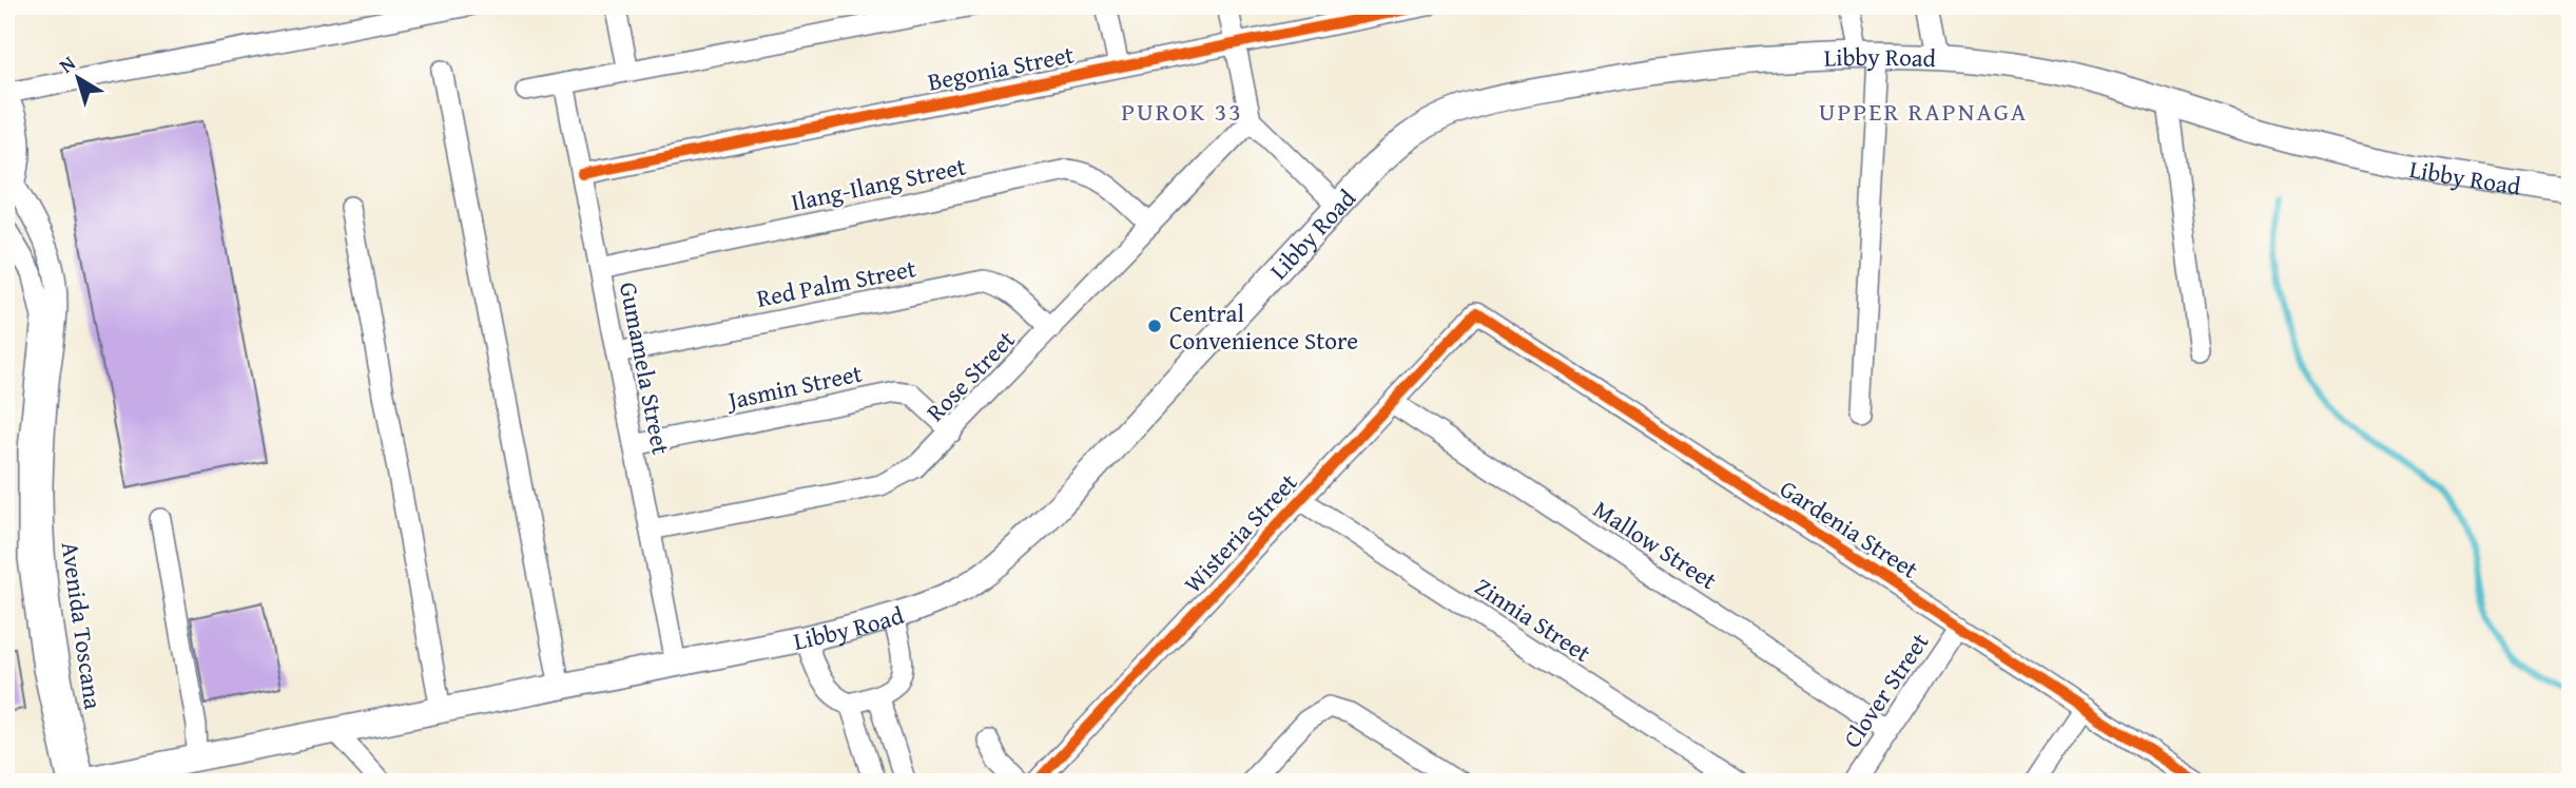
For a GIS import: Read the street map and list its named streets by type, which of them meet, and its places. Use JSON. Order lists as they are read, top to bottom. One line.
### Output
{"streets":{"main road":["Libby Road"],"street":["Begonia Street","Ilang-Ilang Street","Red Palm Street","Gumamela Street","Rose Street","Jasmin Street","Gardenia Street","Wisteria Street","Mallow Street","Zinnia Street","Avenida Toscana","Clover Street"]},"crossings":[["Libby Road","Gumamela Street"],["Libby Road","Avenida Toscana"],["Begonia Street","Gumamela Street"],["Ilang-Ilang Street","Gumamela Street"],["Ilang-Ilang Street","Rose Street"],["Red Palm Street","Gumamela Street"],["Red Palm Street","Rose Street"],["Gumamela Street","Rose Street"],["Gumamela Street","Jasmin Street"],["Rose Street","Jasmin Street"],["Gardenia Street","Wisteria Street"],["Gardenia Street","Clover Street"],["Wisteria Street","Mallow Street"],["Wisteria Street","Zinnia Street"],["Mallow Street","Clover Street"]],"districts":["PUROK 33","UPPER RAPNAGA"],"places":["Central Convenience Store"],"north":"top left"}
